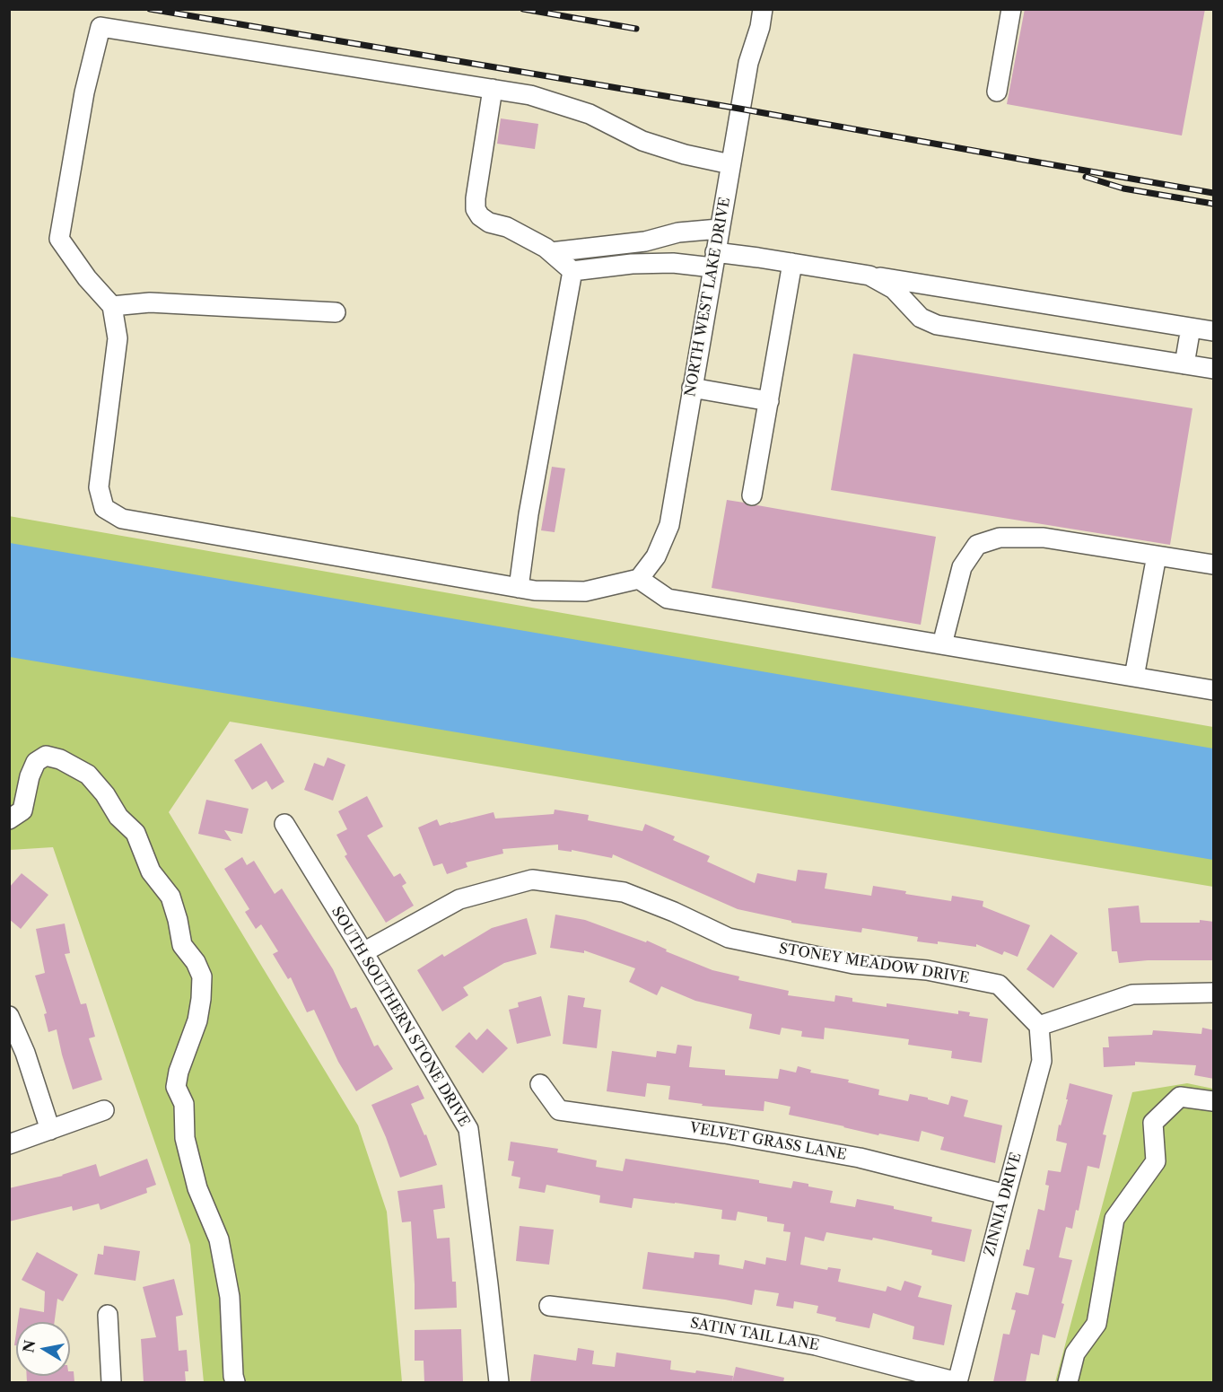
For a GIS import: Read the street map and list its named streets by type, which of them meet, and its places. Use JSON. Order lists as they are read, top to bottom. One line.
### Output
{"streets":{"street":["NORTH WEST LAKE DRIVE","STONEY MEADOW DRIVE","SOUTH SOUTHERN STONE DRIVE","VELVET GRASS LANE","ZINNIA DRIVE","SATIN TAIL LANE"]},"crossings":[["STONEY MEADOW DRIVE","SOUTH SOUTHERN STONE DRIVE"],["STONEY MEADOW DRIVE","ZINNIA DRIVE"],["VELVET GRASS LANE","ZINNIA DRIVE"],["ZINNIA DRIVE","SATIN TAIL LANE"]],"north":"left"}
